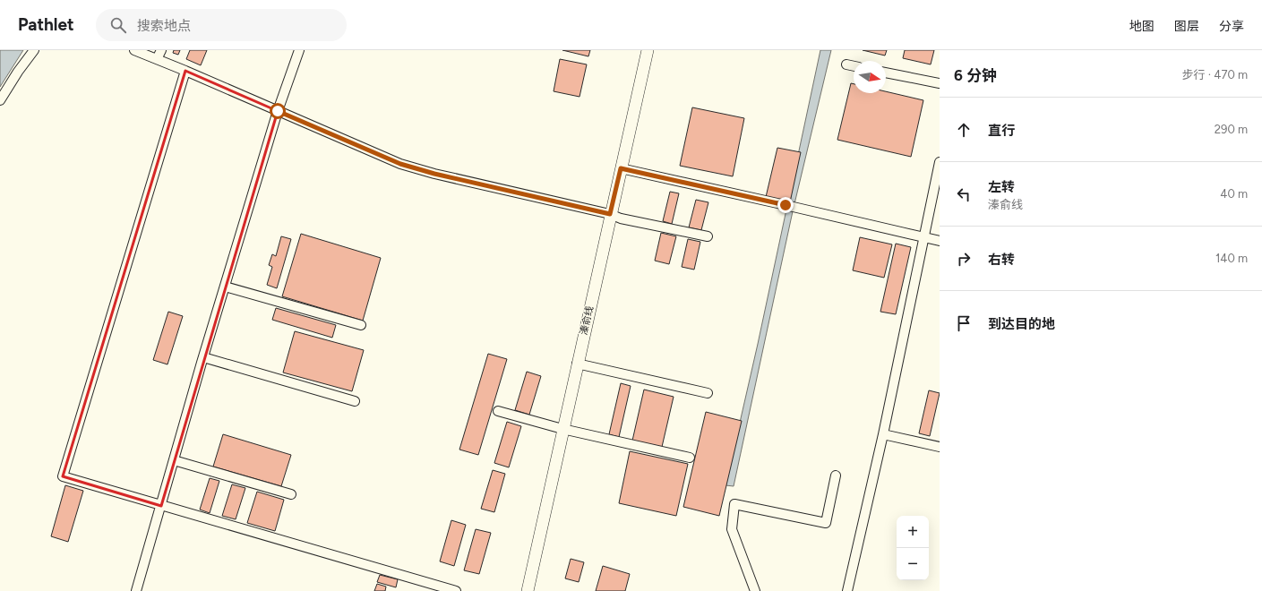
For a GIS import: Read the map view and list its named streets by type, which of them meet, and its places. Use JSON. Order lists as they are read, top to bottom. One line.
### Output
{"streets":{"main road":["溱俞线"]},"north":"right","page":{"header":"Pathlet","search":"搜索地点","nav":["地图","图层","分享"],"heading":["6 分钟","步行 · 470 m"],"list":[["直行","290 m"],["左转","溱俞线","40 m"],["右转","140 m"],"到达目的地"],"map_buttons":["+","−"]}}
